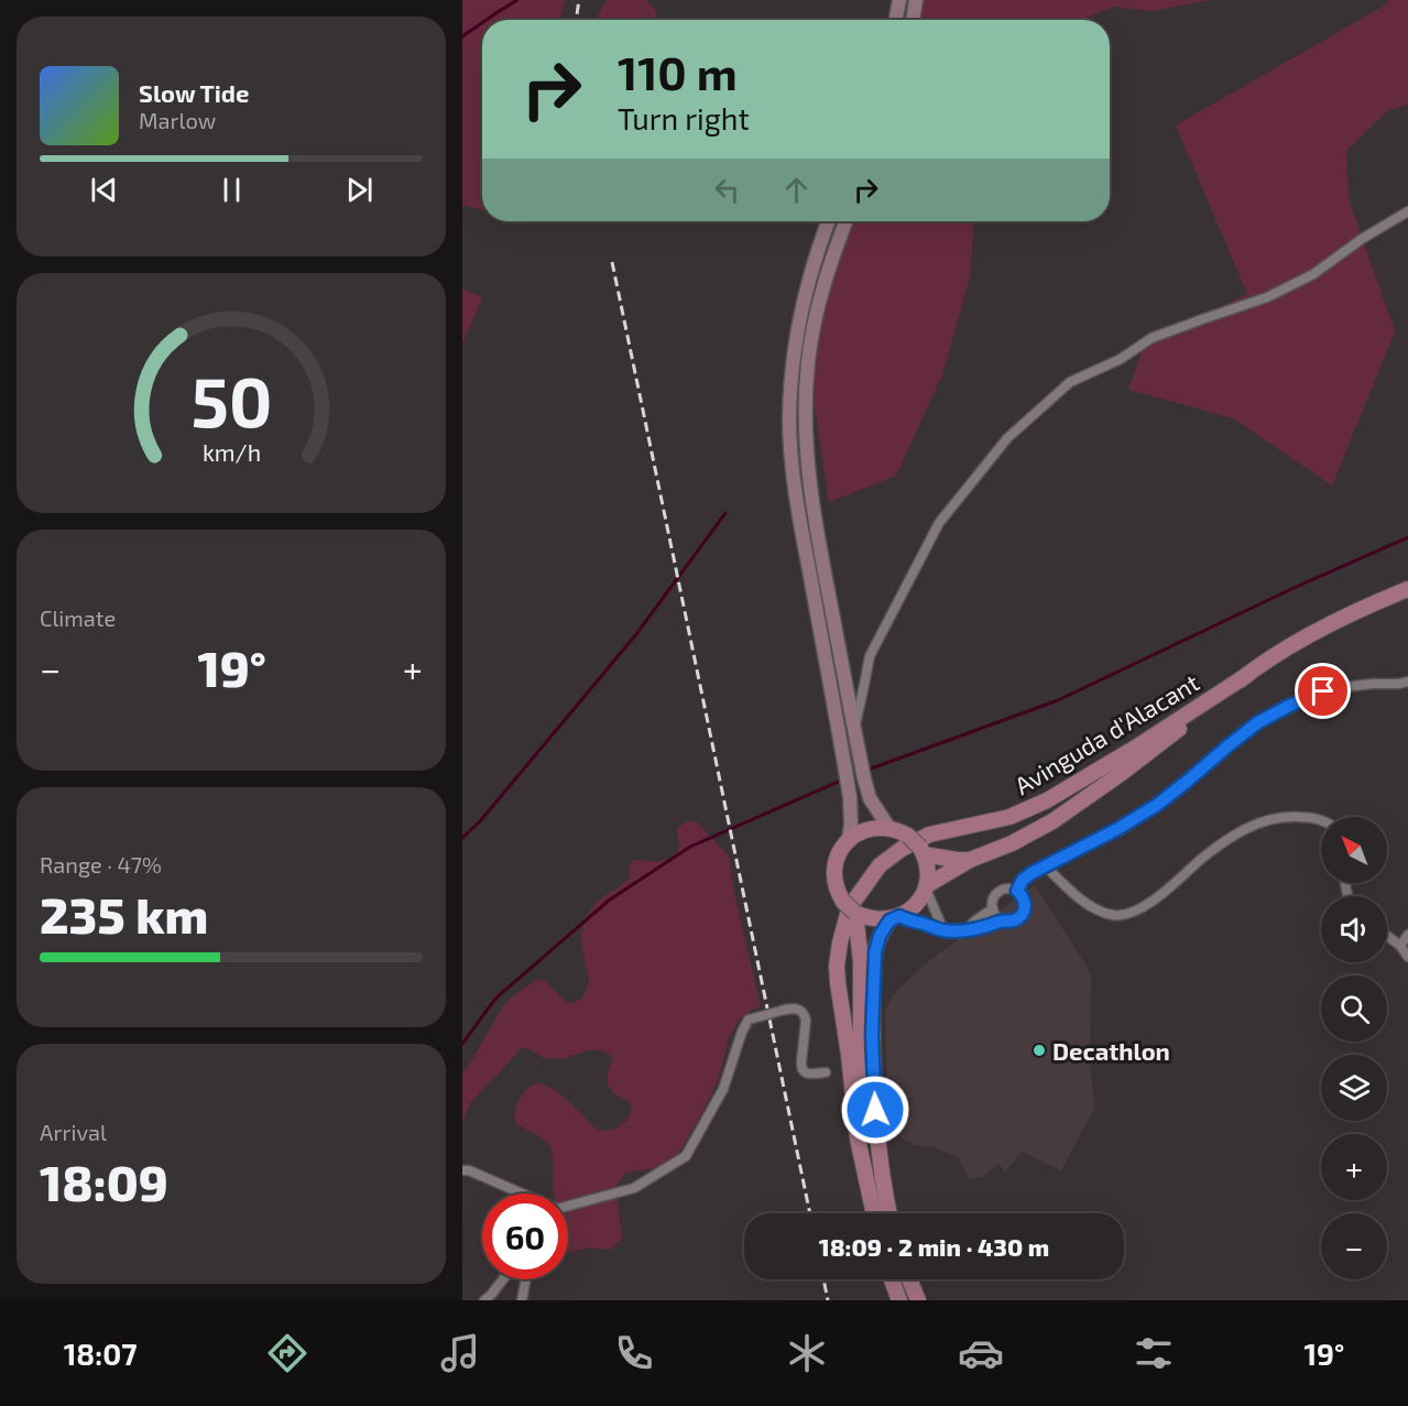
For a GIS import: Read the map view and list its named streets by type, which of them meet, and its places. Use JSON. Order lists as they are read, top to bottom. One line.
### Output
{"streets":{"main road":["Avinguda d'Alacant"]},"places":["Decathlon"],"north":"top left","page":{"turn":["110 m","Turn right"],"song":["Slow Tide","Marlow"],"tile":["Climate",["Range · 47%","235 km"],["Arrival","18:09"]],"heat":["−","19°","+"],"map_buttons":["+","−"],"limit":"60","trip":"18:09 · 2 min · 430 m","tabs":["18:07","19°"],"gauge":["50","km/h"]}}
